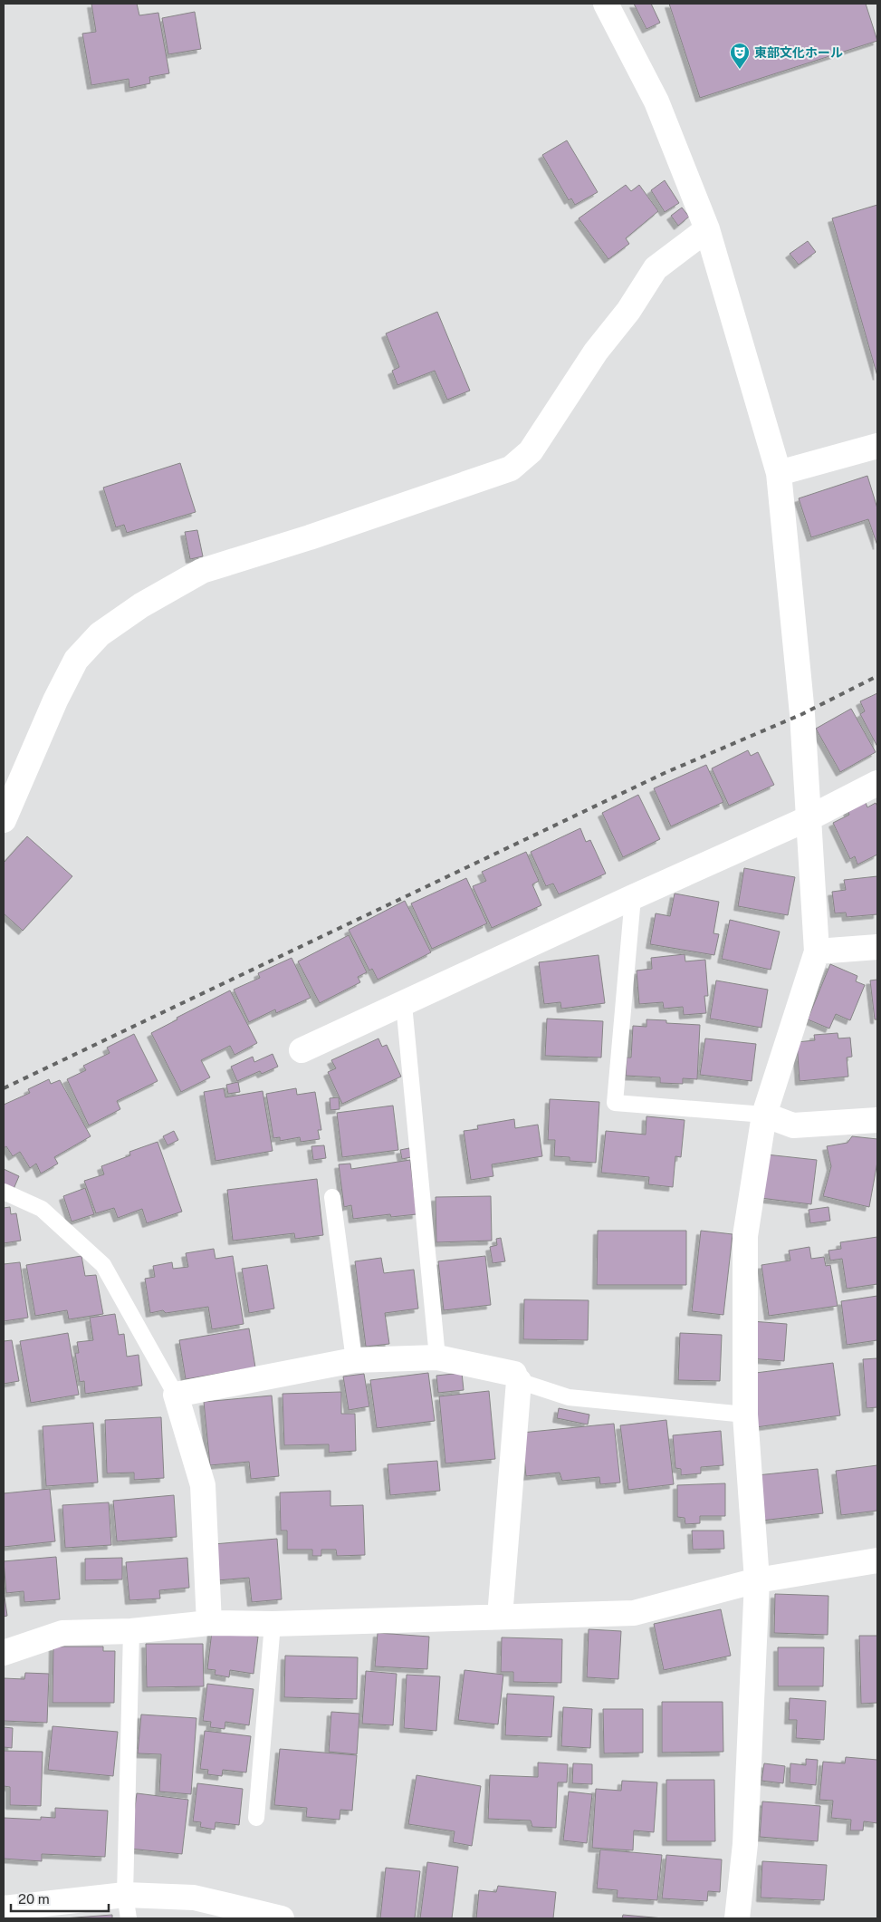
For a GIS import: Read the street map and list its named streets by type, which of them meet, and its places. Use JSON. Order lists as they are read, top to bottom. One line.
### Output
{"places":{"theatre":["東部文化ホール"]},"scale_bar":"20 m"}
